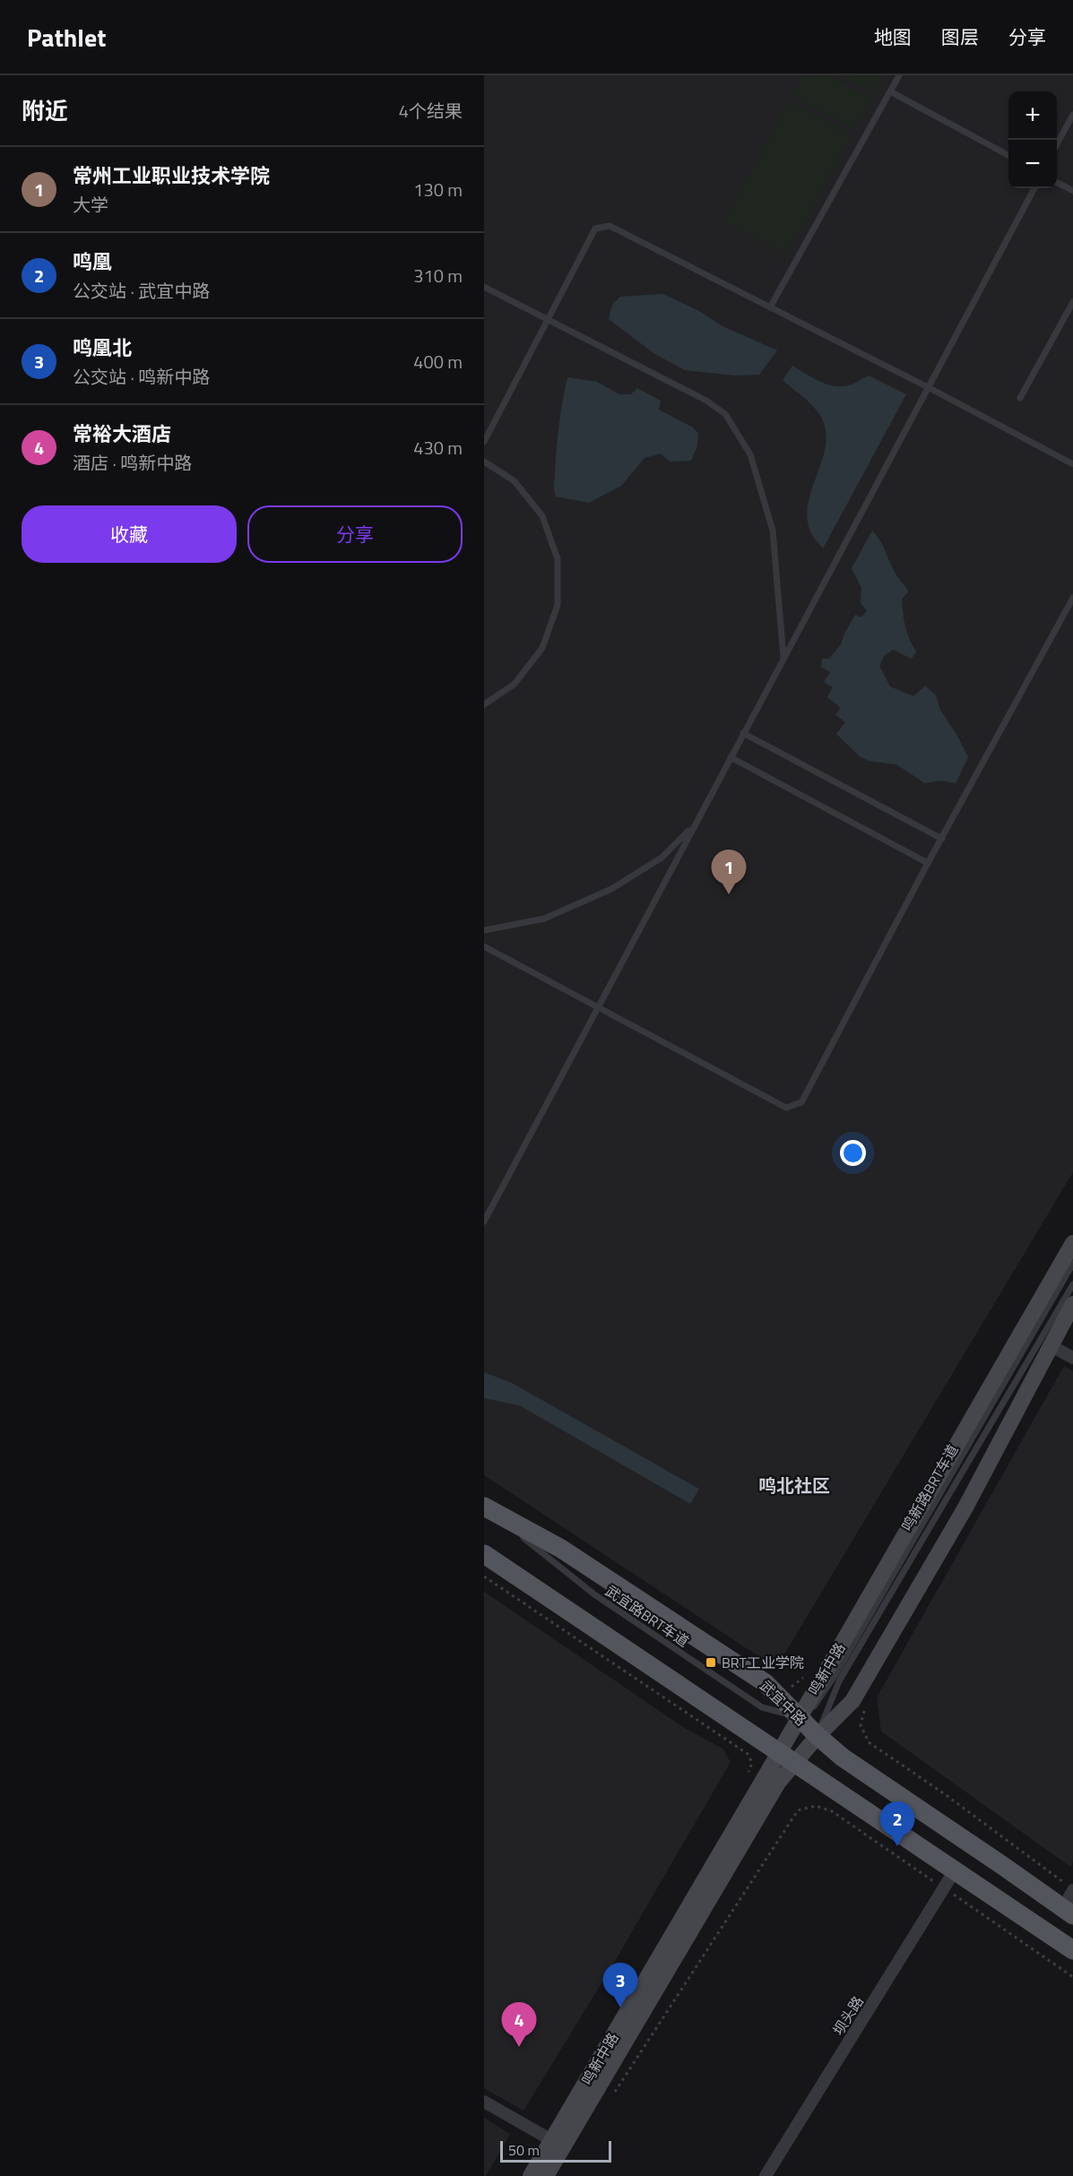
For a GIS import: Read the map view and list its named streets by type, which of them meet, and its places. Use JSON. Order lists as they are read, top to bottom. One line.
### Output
{"streets":{"main road":["鸣新中路","武宜中路"],"street":["坝头路"],"lane":["鸣新路BRT车道"]},"crossings":[["鸣新路BRT车道","鸣新中路"],["鸣新路BRT车道","武宜中路"],["鸣新中路","武宜中路"]],"districts":["鸣北社区"],"places":{"transit":["BRT工业学院"]},"scale_bar":"50 m","page":{"header":"Pathlet","nav":["地图","图层","分享"],"heading":["附近","4个结果"],"map_buttons":["+","−"],"list":[{"mark":"1","name":"常州工业职业技术学院","note":"大学","value":"130 m"},{"mark":"2","name":"鸣凰","note":"公交站 · 武宜中路","value":"310 m"},{"mark":"3","name":"鸣凰北","note":"公交站 · 鸣新中路","value":"400 m"},{"mark":"4","name":"常裕大酒店","note":"酒店 · 鸣新中路","value":"430 m"}],"buttons":["收藏","分享"],"pins":["1","2","3","4"],"scale":"50 m"}}
